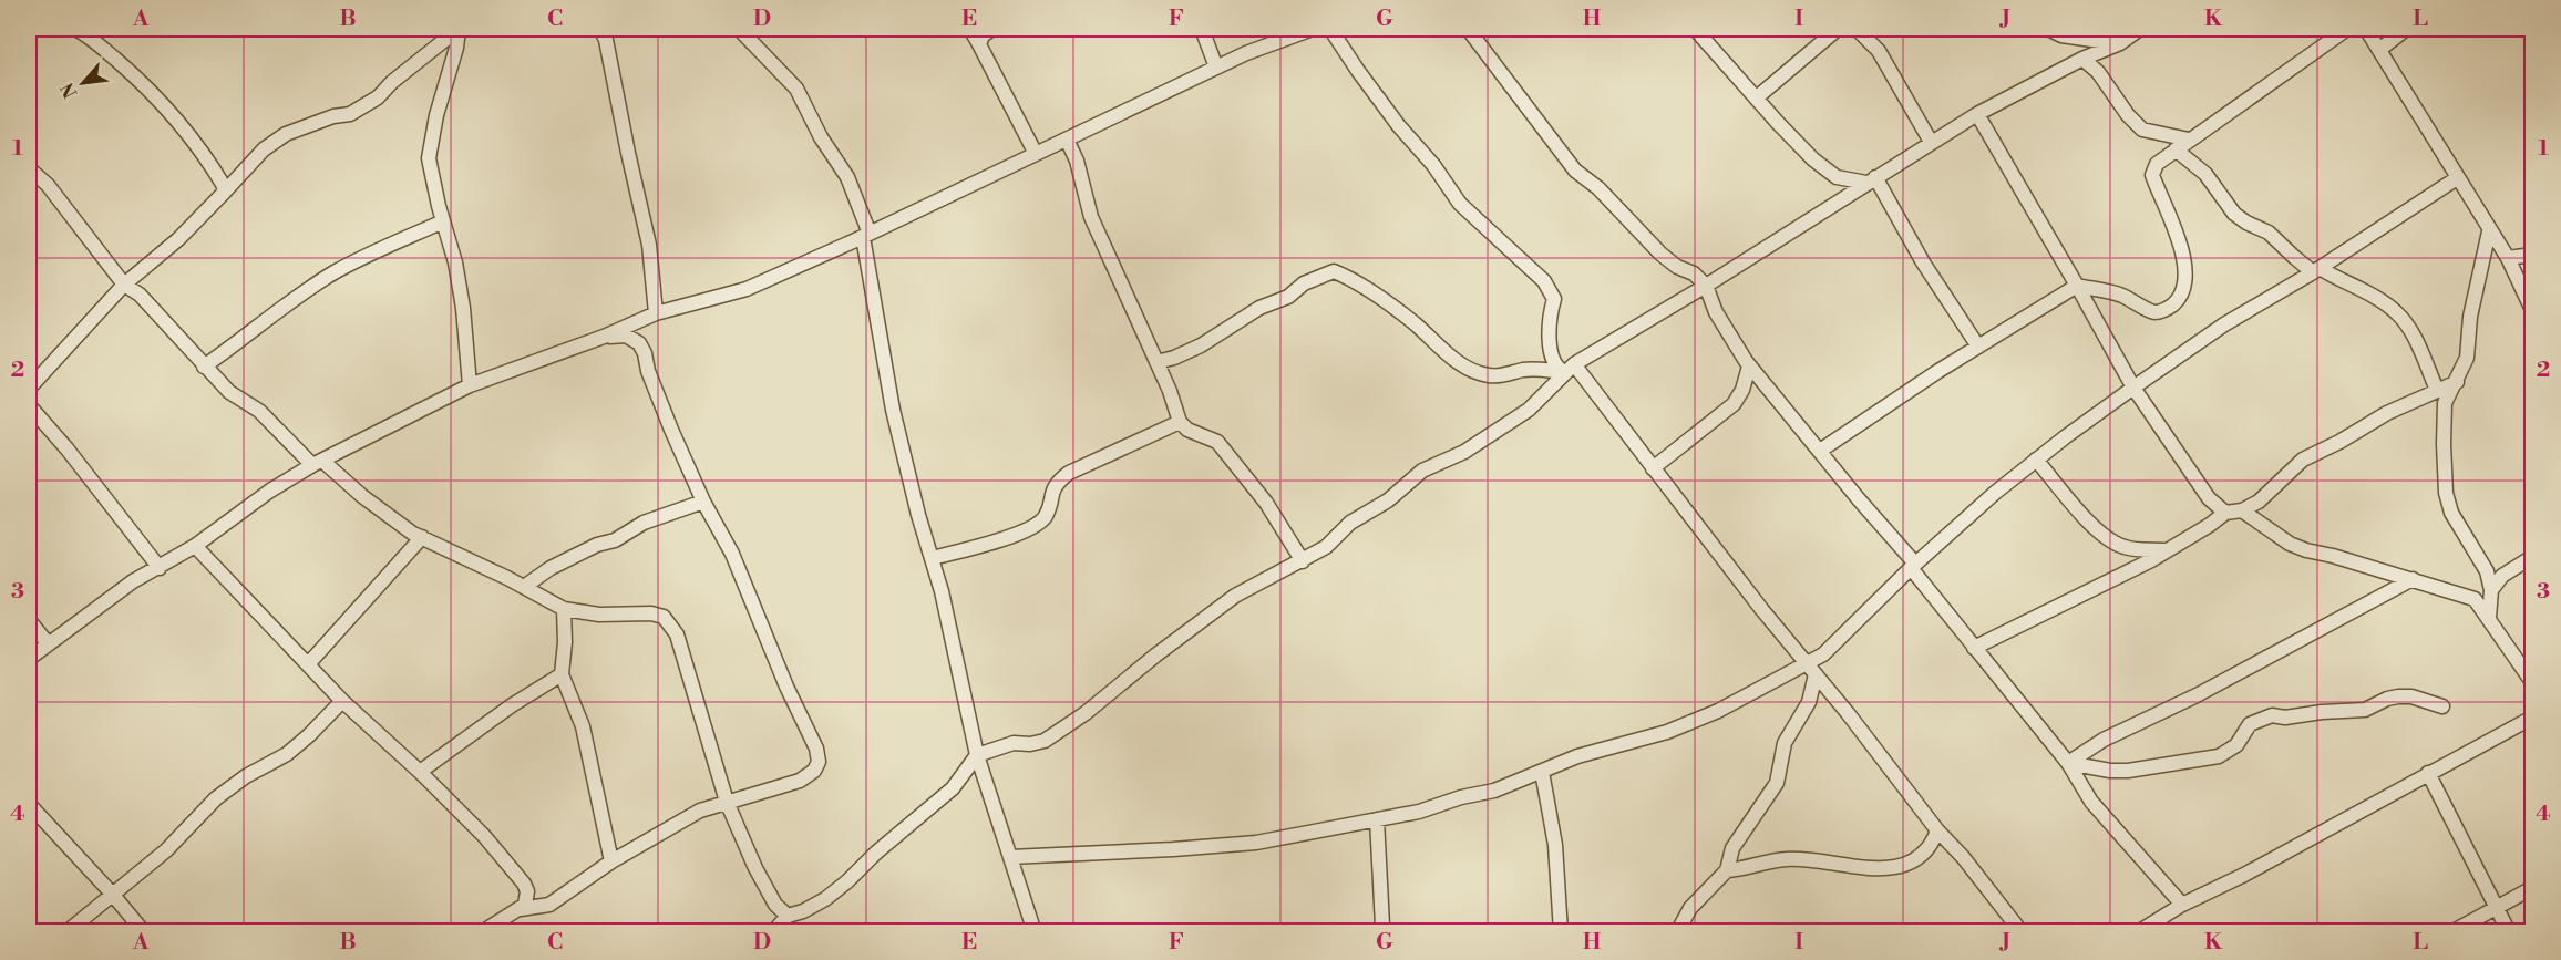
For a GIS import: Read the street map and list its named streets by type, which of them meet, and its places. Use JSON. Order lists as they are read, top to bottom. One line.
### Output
{"north":"bottom left","grid":{"columns":["A","B","C","D","E","F","G","H","I","J","K","L"],"rows":["1","2","3","4"]}}
